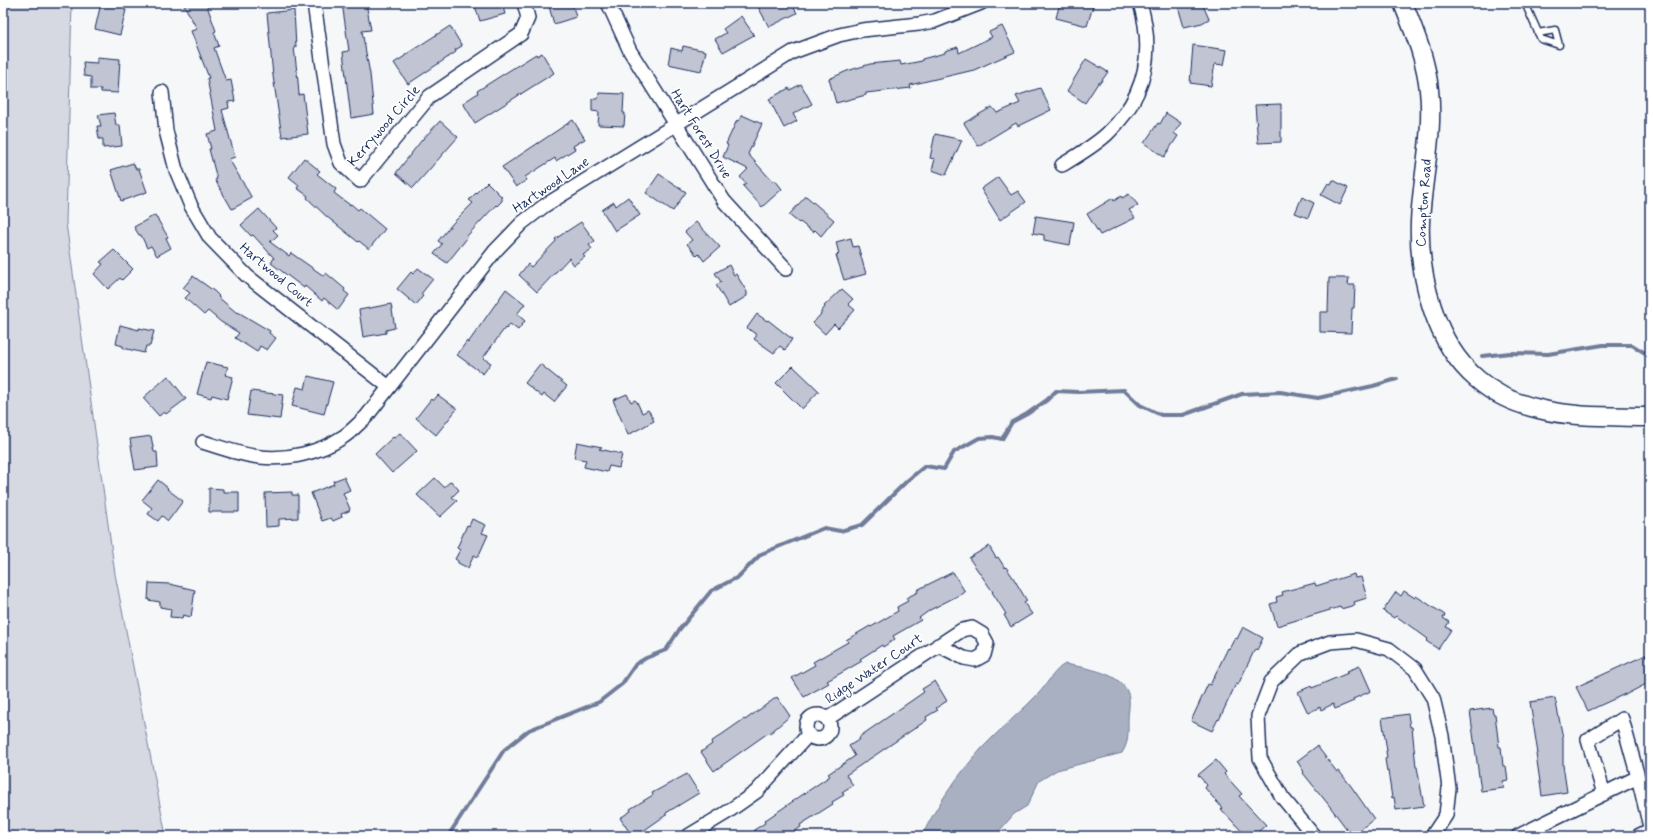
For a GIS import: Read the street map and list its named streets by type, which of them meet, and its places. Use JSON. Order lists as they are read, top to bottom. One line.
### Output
{"streets":{"main road":["Compton Road"],"street":["Kerrywood Circle","Hart Forest Drive","Hartwood Lane","Hartwood Court","Ridge Water Court"]},"crossings":[["Hart Forest Drive","Hartwood Lane"],["Hartwood Lane","Hartwood Court"]]}
